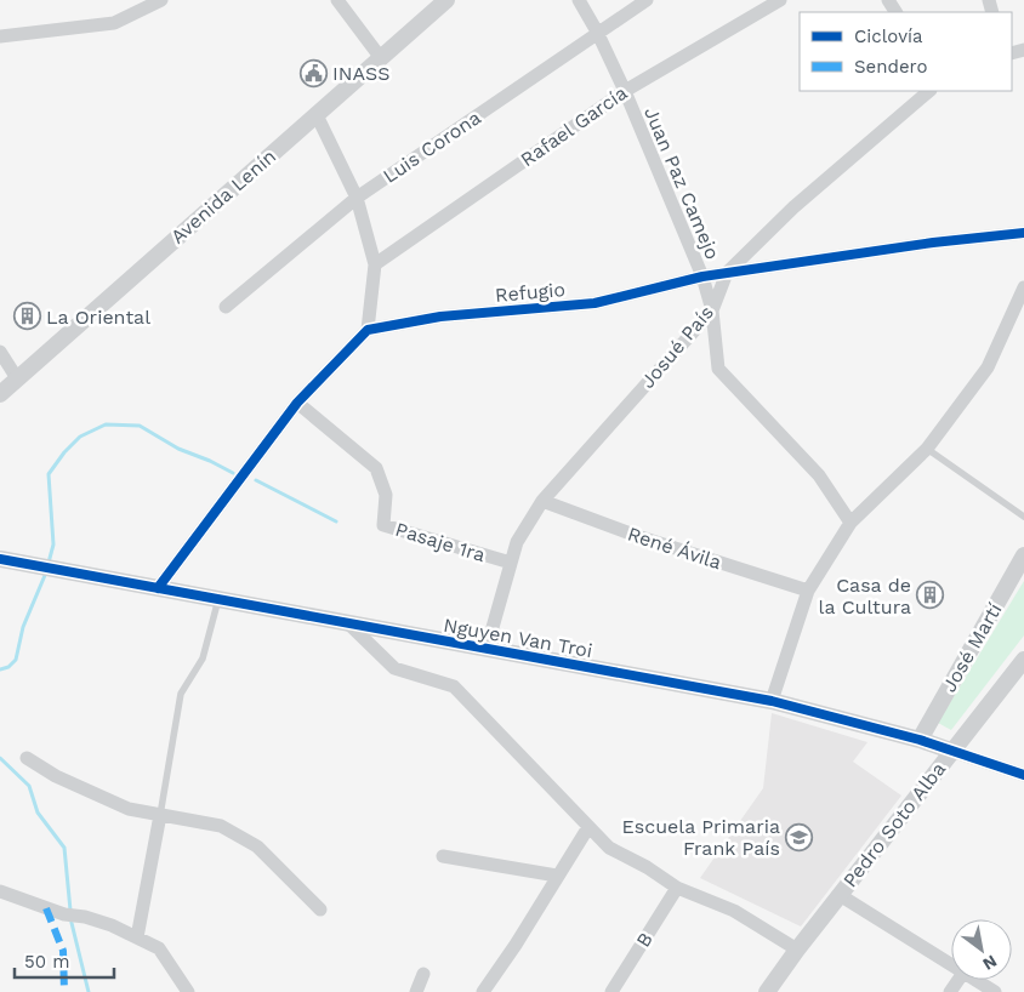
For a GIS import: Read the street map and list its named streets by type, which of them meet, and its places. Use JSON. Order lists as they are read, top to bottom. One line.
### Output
{"streets":{"street":["Rafael García","Luis Corona","Juan Paz Camejo","Avenida Lenín","Refugio","Josué País","Pasaje 1ra","René Ávila","Nguyen Van Troi","José Martí","Pedro Soto Alba","B"]},"crossings":[["Rafael García","Juan Paz Camejo"],["Luis Corona","Juan Paz Camejo"],["Juan Paz Camejo","Refugio"],["Juan Paz Camejo","Josué País"],["Refugio","Josué País"],["Josué País","Pasaje 1ra"],["Josué País","René Ávila"],["Josué País","Nguyen Van Troi"],["Nguyen Van Troi","José Martí"],["Nguyen Van Troi","Pedro Soto Alba"]],"places":{"public building":["INASS"],"building":["La Oriental","Casa de la Cultura"],"school or university":["Escuela Primaria Frank País"]},"legend":["Ciclovía","Sendero"],"scale_bar":"50 m","north":"bottom right"}
